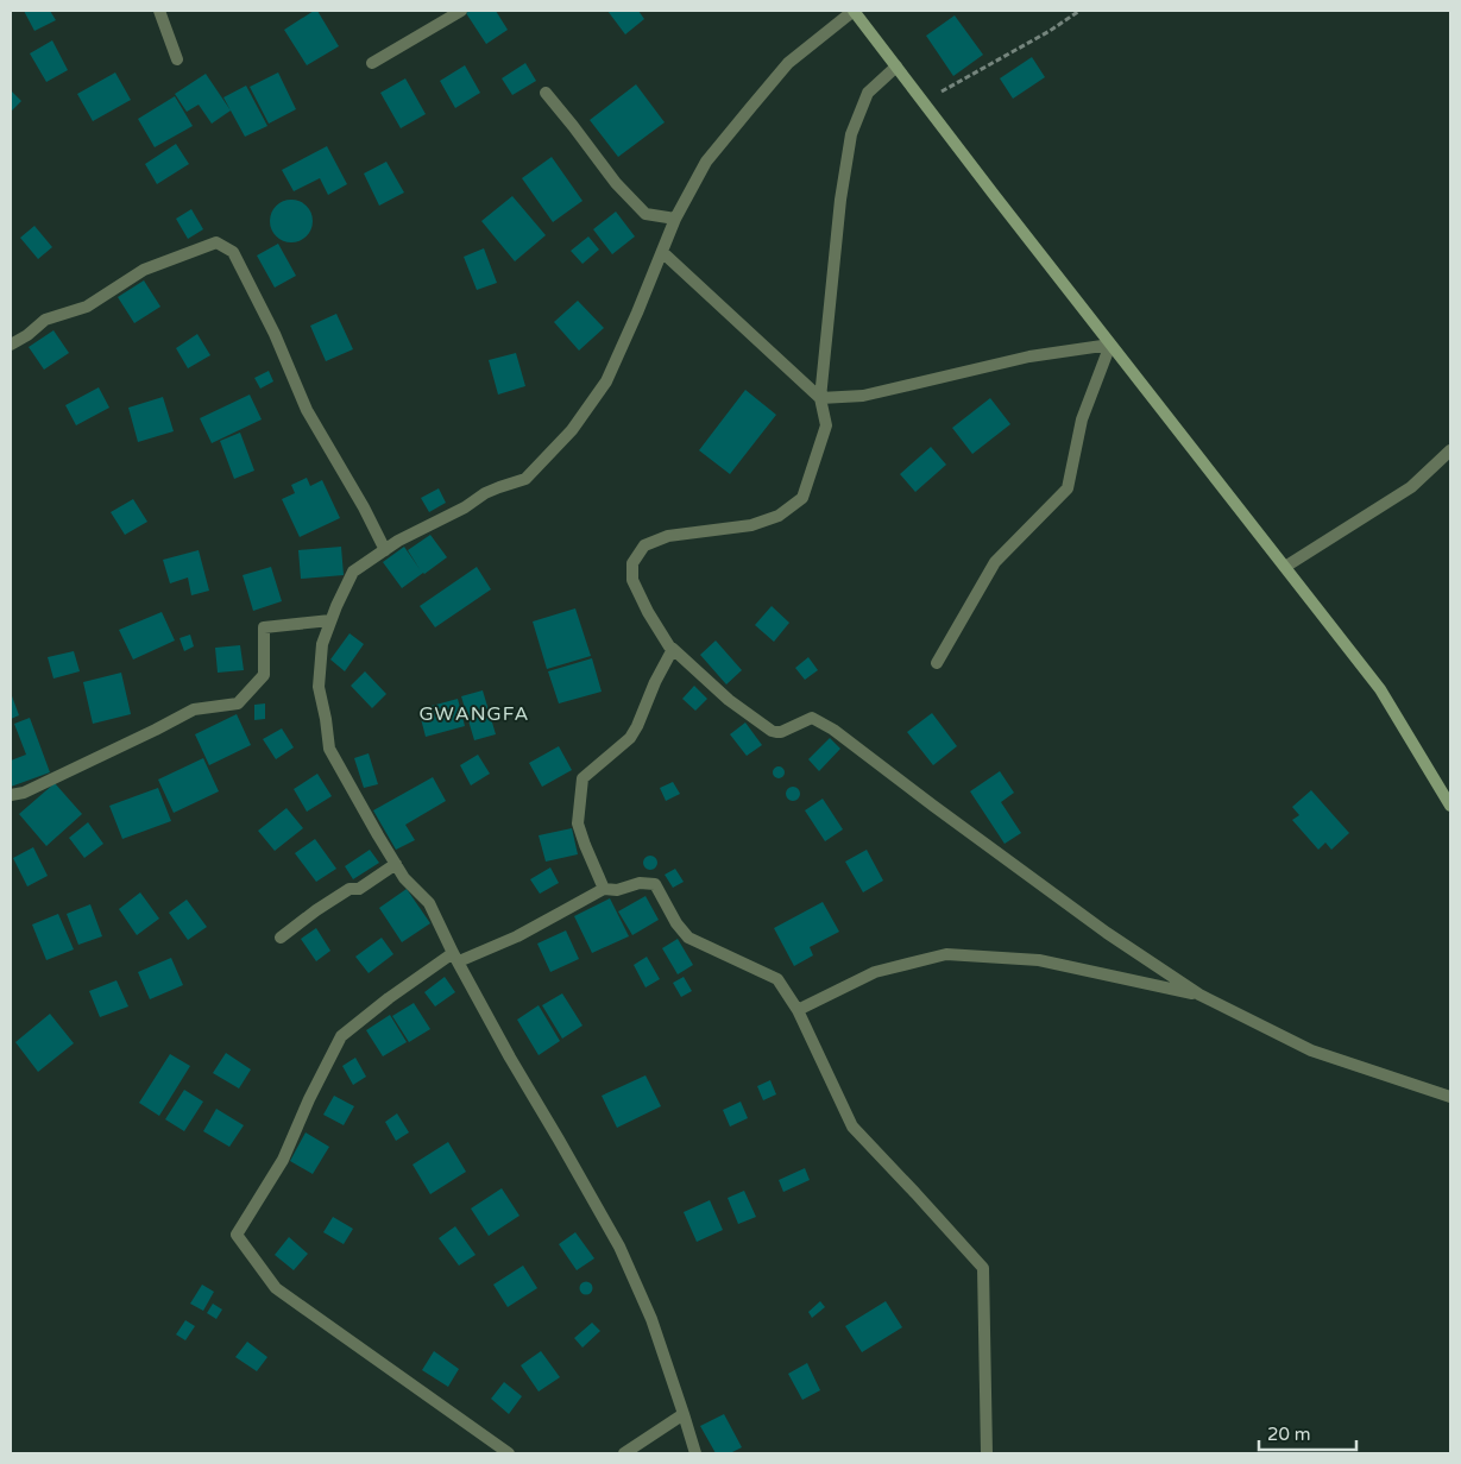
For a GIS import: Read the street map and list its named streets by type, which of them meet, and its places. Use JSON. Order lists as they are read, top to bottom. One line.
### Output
{"districts":["GWANGFA"],"scale_bar":"20 m"}
